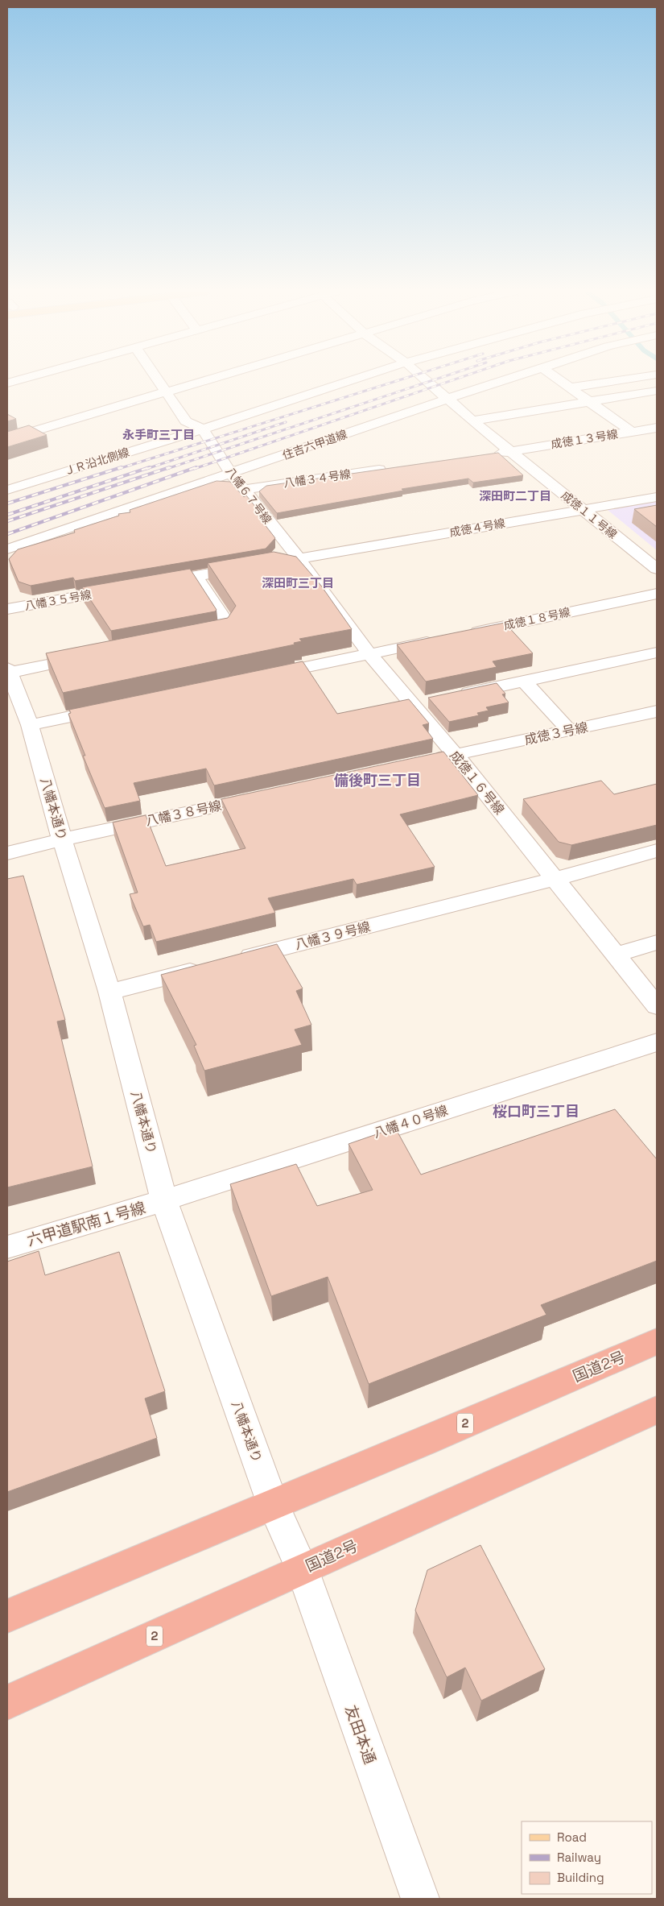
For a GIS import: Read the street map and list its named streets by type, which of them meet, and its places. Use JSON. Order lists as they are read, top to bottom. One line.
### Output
{"streets":{"highway":["国道2号","2"],"street":["成徳１３号線","住吉六甲道線","ＪＲ沿北側線","八幡３４号線","八幡６７号線","成徳１１号線","成徳４号線","八幡３５号線","成徳１８号線","成徳３号線","成徳１６号線","八幡本通り","八幡３８号線","八幡３９号線","八幡４０号線","六甲道駅南１号線","友田本通"]},"crossings":[["成徳１３号線","成徳１１号線"],["住吉六甲道線","八幡６７号線"],["住吉六甲道線","成徳１１号線"],["ＪＲ沿北側線","八幡６７号線"],["八幡３４号線","八幡６７号線"],["八幡６７号線","成徳４号線"],["八幡６７号線","成徳１６号線"],["成徳１１号線","成徳４号線"],["成徳４号線","成徳１６号線"],["成徳３号線","成徳１６号線"],["成徳１６号線","八幡３９号線"],["八幡本通り","八幡３８号線"],["八幡本通り","八幡４０号線"],["八幡本通り","六甲道駅南１号線"],["八幡本通り","国道2号"],["八幡本通り","友田本通"],["八幡４０号線","六甲道駅南１号線"],["国道2号","友田本通"]],"districts":["永手町三丁目","深田町二丁目","深田町三丁目","備後町三丁目","桜口町三丁目"],"legend":["Road","Railway","Building"]}
